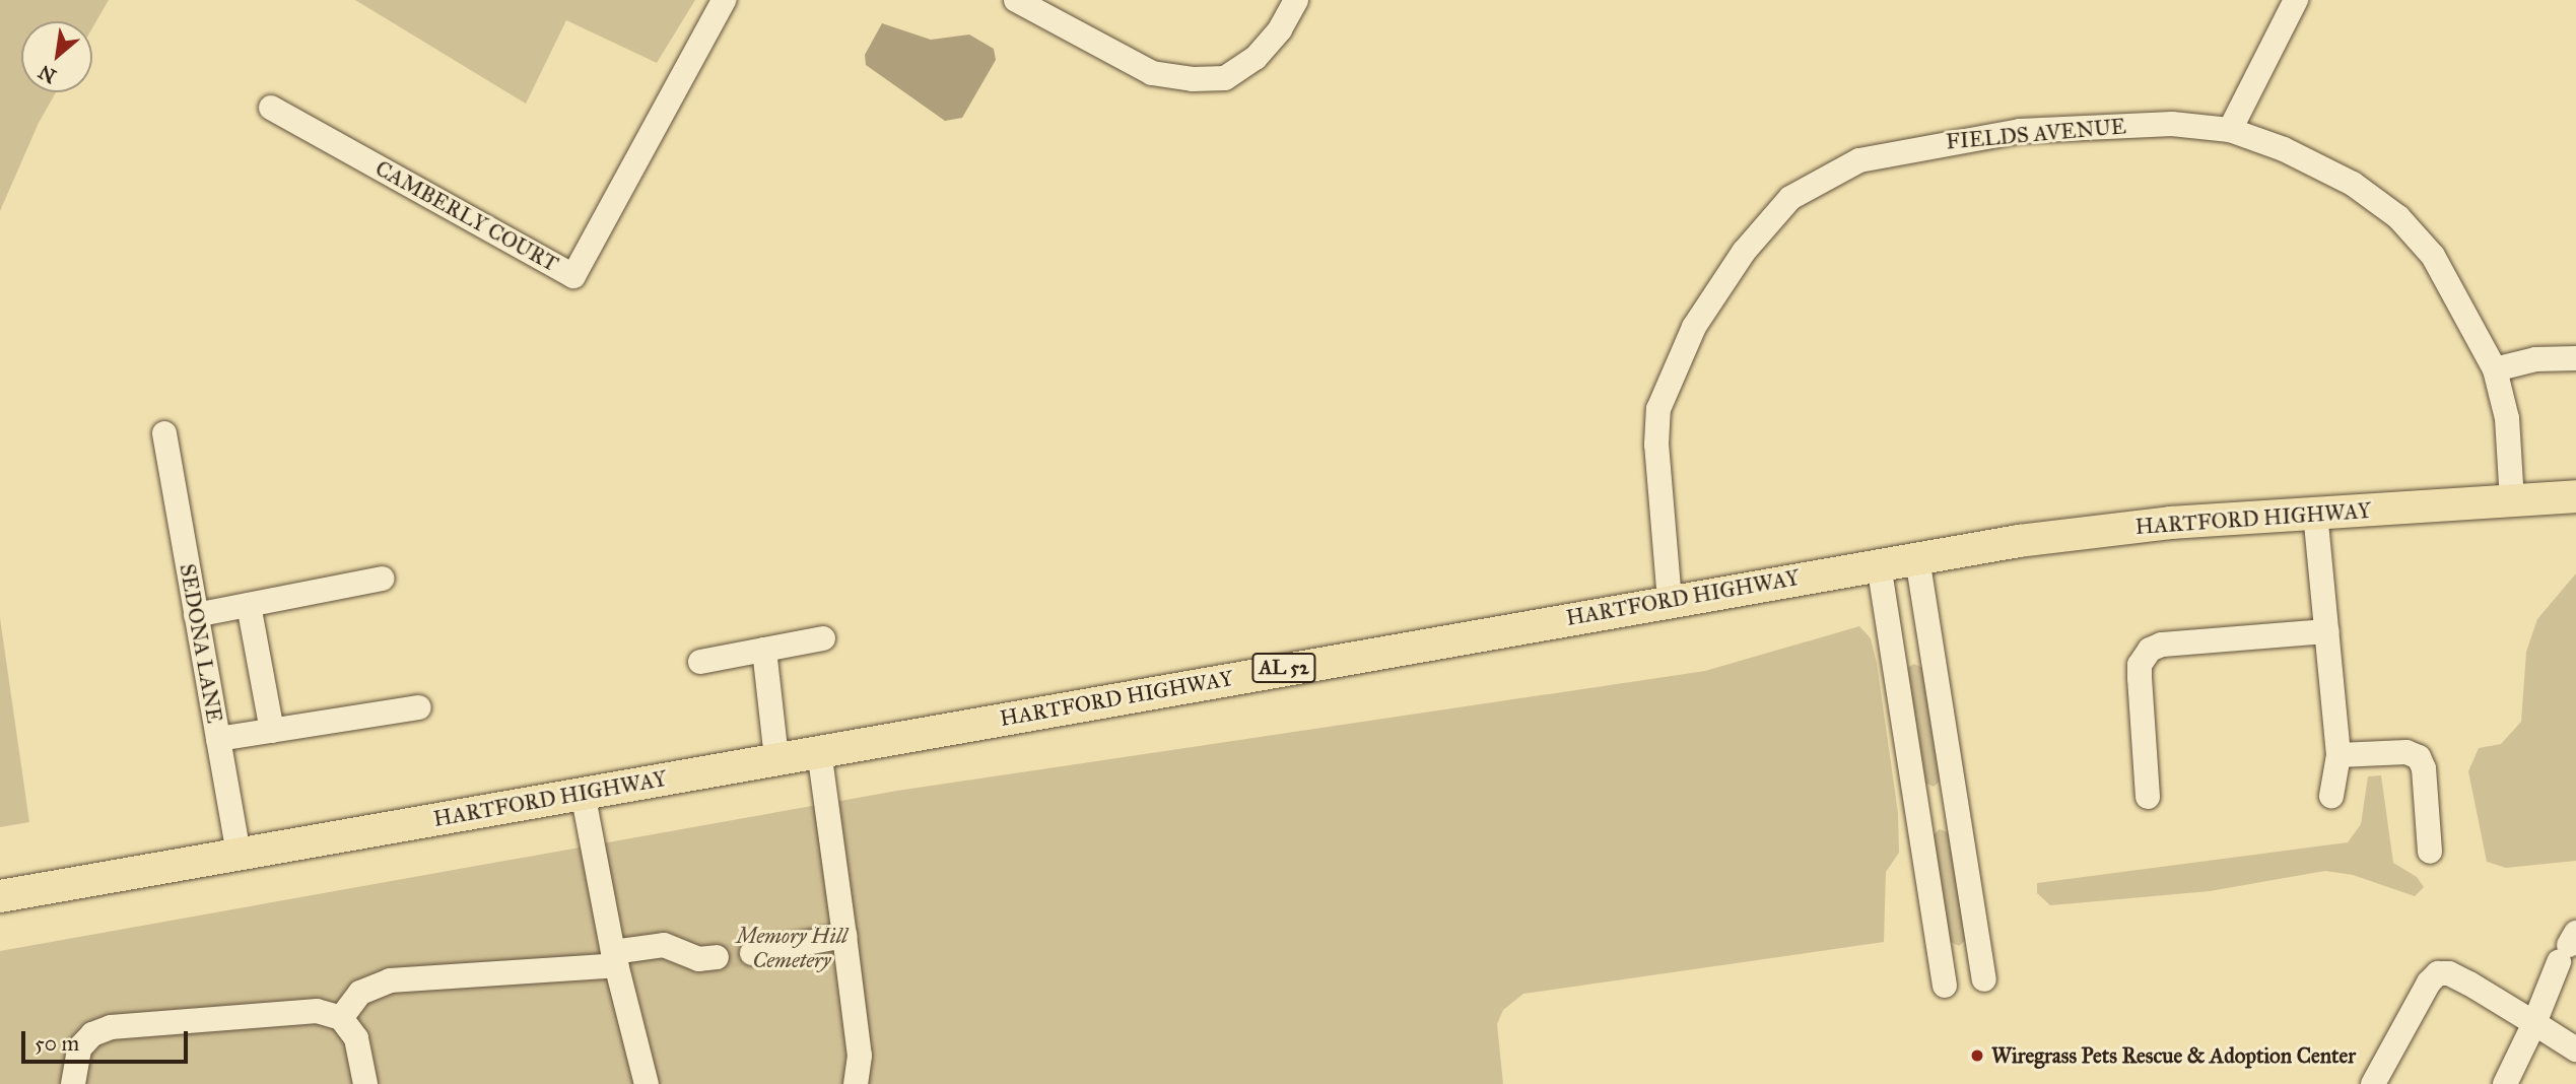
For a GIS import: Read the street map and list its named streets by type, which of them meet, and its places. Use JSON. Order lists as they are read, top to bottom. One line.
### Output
{"streets":{"main road":["HARTFORD HIGHWAY","AL 52"],"street":["FIELDS AVENUE","CAMBERLY COURT","SEDONA LANE"]},"crossings":[["FIELDS AVENUE","HARTFORD HIGHWAY"],["HARTFORD HIGHWAY","SEDONA LANE"]],"parks":["Memory Hill Cemetery"],"places":["Wiregrass Pets Rescue & Adoption Center"],"scale_bar":"50 m","north":"bottom left"}
